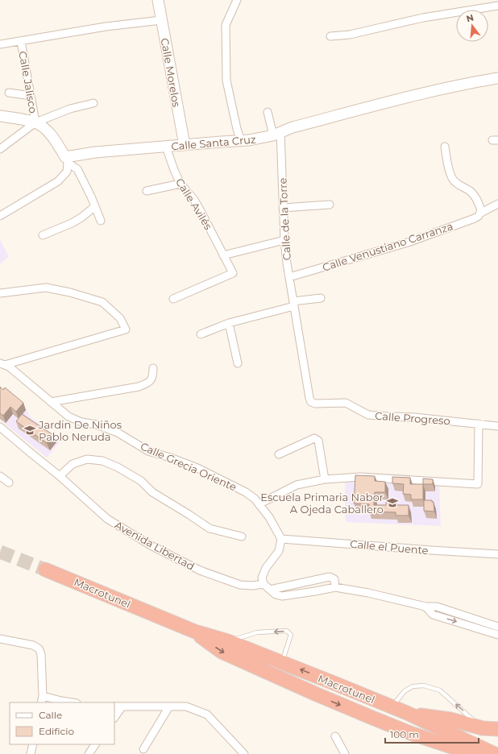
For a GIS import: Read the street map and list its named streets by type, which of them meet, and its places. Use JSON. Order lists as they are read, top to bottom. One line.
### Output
{"streets":{"highway":["Macrotunel"],"street":["Calle Morelos","Calle Jalisco","Calle Santa Cruz","Calle Avilés","Calle de la Torre","Calle Venustiano Carranza","Calle Progreso","Calle Grecia Oriente","Avenida Libertad","Calle el Puente"]},"crossings":[["Calle Morelos","Calle Santa Cruz"],["Calle Santa Cruz","Calle Avilés"],["Calle Santa Cruz","Calle de la Torre"],["Calle de la Torre","Calle Venustiano Carranza"],["Calle de la Torre","Calle Progreso"],["Calle Grecia Oriente","Calle el Puente"]],"places":{"school or university":["Jardin De Niños Pablo Neruda","Escuela Primaria Nabor A Ojeda Caballero"]},"legend":["Calle","Edificio"],"scale_bar":"100 m","north":"top"}
